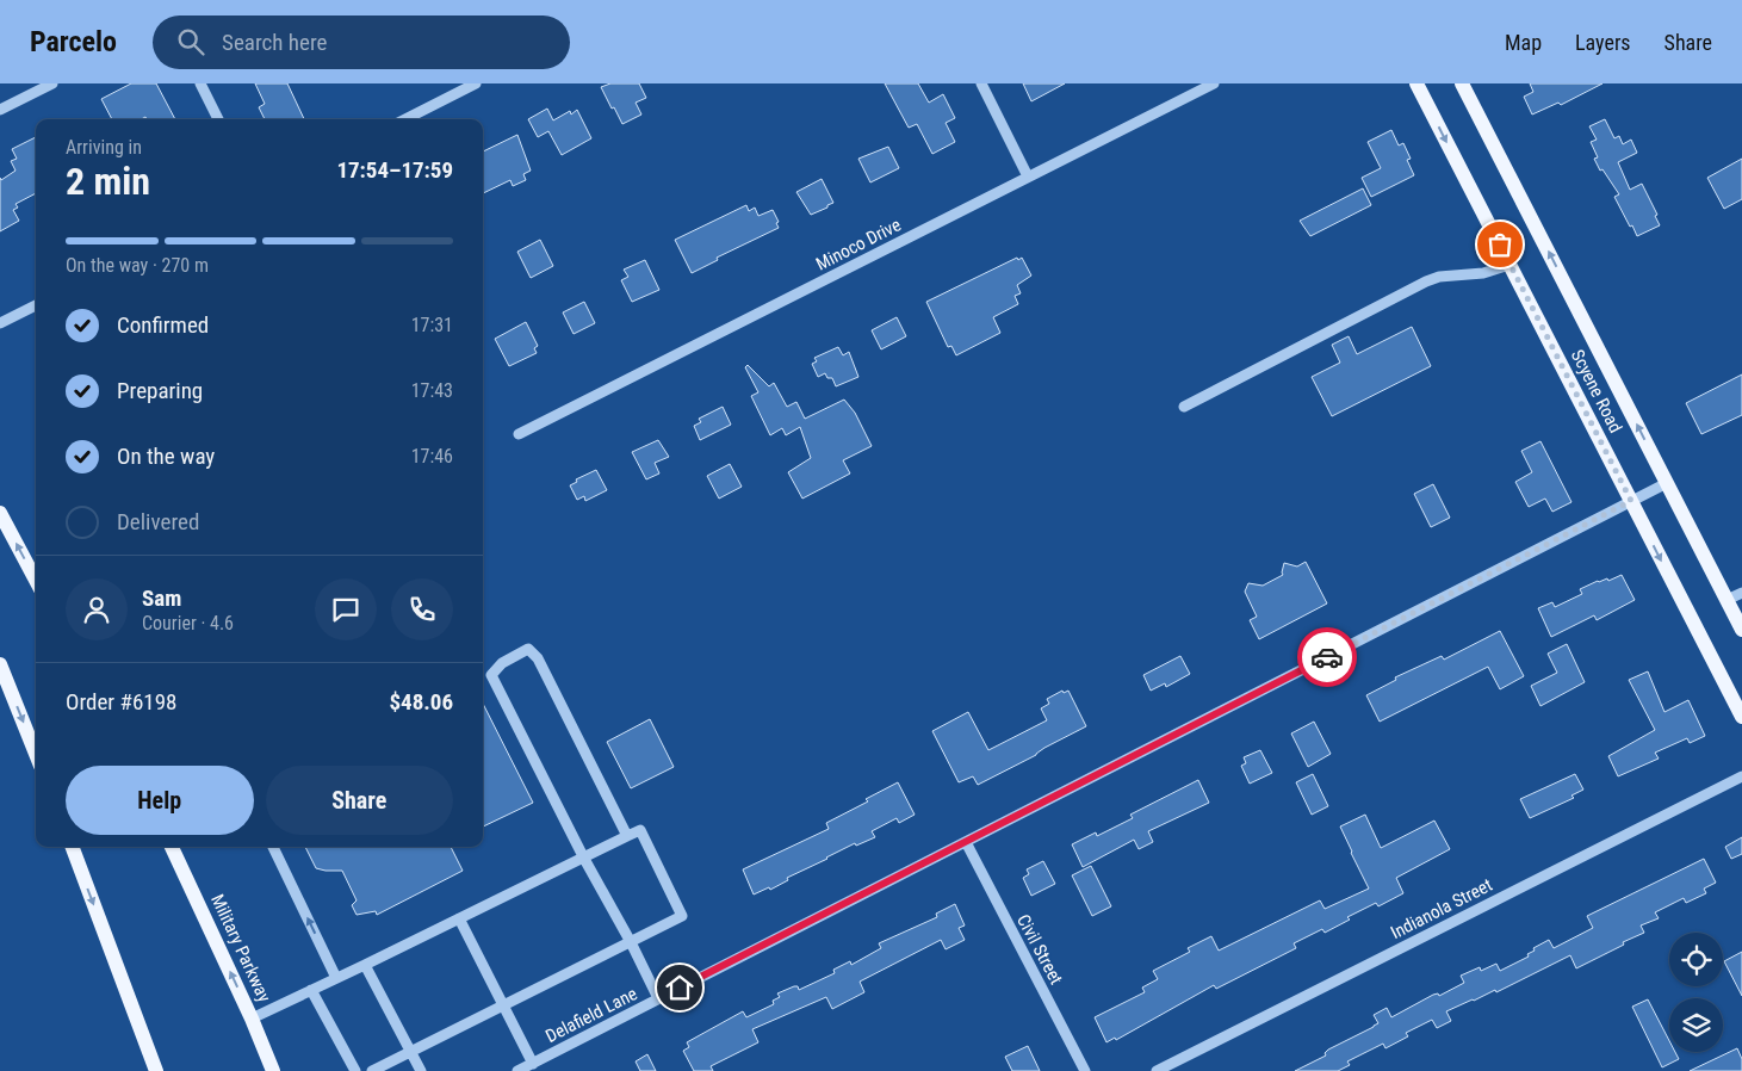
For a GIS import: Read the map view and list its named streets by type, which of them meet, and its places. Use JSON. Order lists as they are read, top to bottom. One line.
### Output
{"streets":{"main road":["Scyene Road","Military Parkway"],"street":["Minoco Drive","Indianola Street","Civil Street","Delafield Lane"]},"crossings":[["Scyene Road","Delafield Lane"],["Civil Street","Delafield Lane"]],"page":{"header":"Parcelo","search":"Search here","nav":["Map","Layers","Share"],"heading":["2 min","Arriving in","17:54–17:59"],"panel":["Sam","Courier · 4.6","Order #6198","$48.06"],"bar":"On the way · 270 m","list":[["Confirmed","17:31"],["Preparing","17:43"],["On the way","17:46"],"Delivered"],"buttons":["Help","Share"]}}
